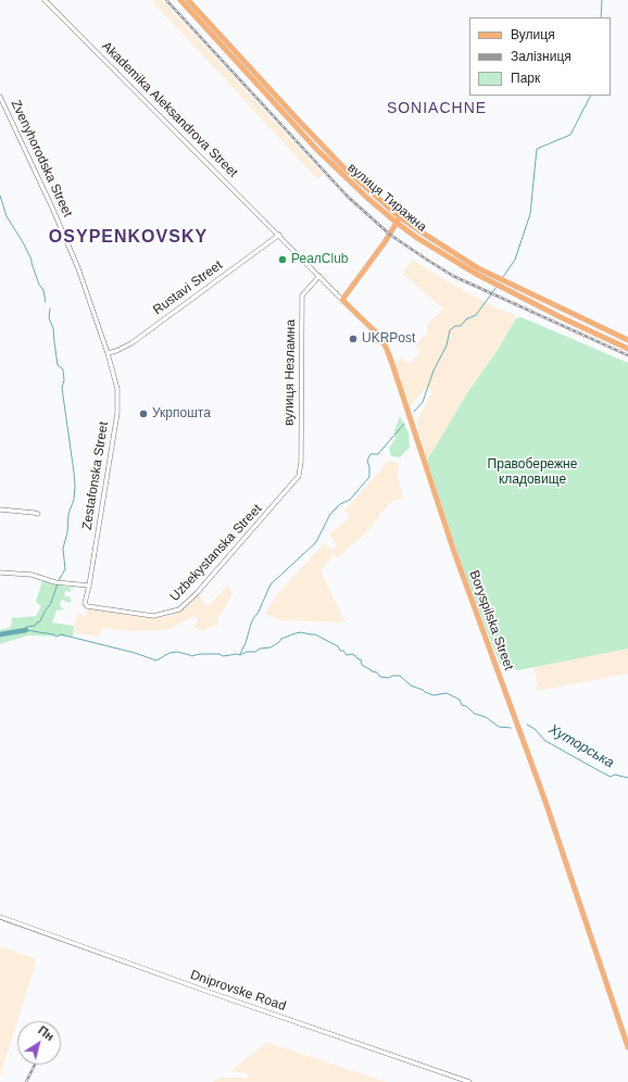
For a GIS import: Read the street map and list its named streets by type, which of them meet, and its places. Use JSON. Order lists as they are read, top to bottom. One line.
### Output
{"streets":{"main road":["вулиця Тиражна","Boryspilska Street"],"street":["Akademika Aleksandrova Street","Zvenyhorodska Street","Rustavi Street","вулиця Незламна","Zestafonska Street","Uzbekystanska Street","Dniprovske Road"]},"crossings":[["Akademika Aleksandrova Street","Rustavi Street"],["Akademika Aleksandrova Street","Boryspilska Street"],["Zvenyhorodska Street","Rustavi Street"],["Zvenyhorodska Street","Zestafonska Street"],["Rustavi Street","Zestafonska Street"],["Rustavi Street","Boryspilska Street"],["вулиця Незламна","Uzbekystanska Street"],["вулиця Незламна","Boryspilska Street"],["Zestafonska Street","Uzbekystanska Street"]],"districts":["SONIACHNE","OSYPENKOVSKY"],"water":["Хуторська"],"parks":["Правобережне кладовище"],"places":["РеалClub","UKRPost","Укрпошта"],"legend":["Вулиця","Залізниця","Парк"],"north":"top right"}
